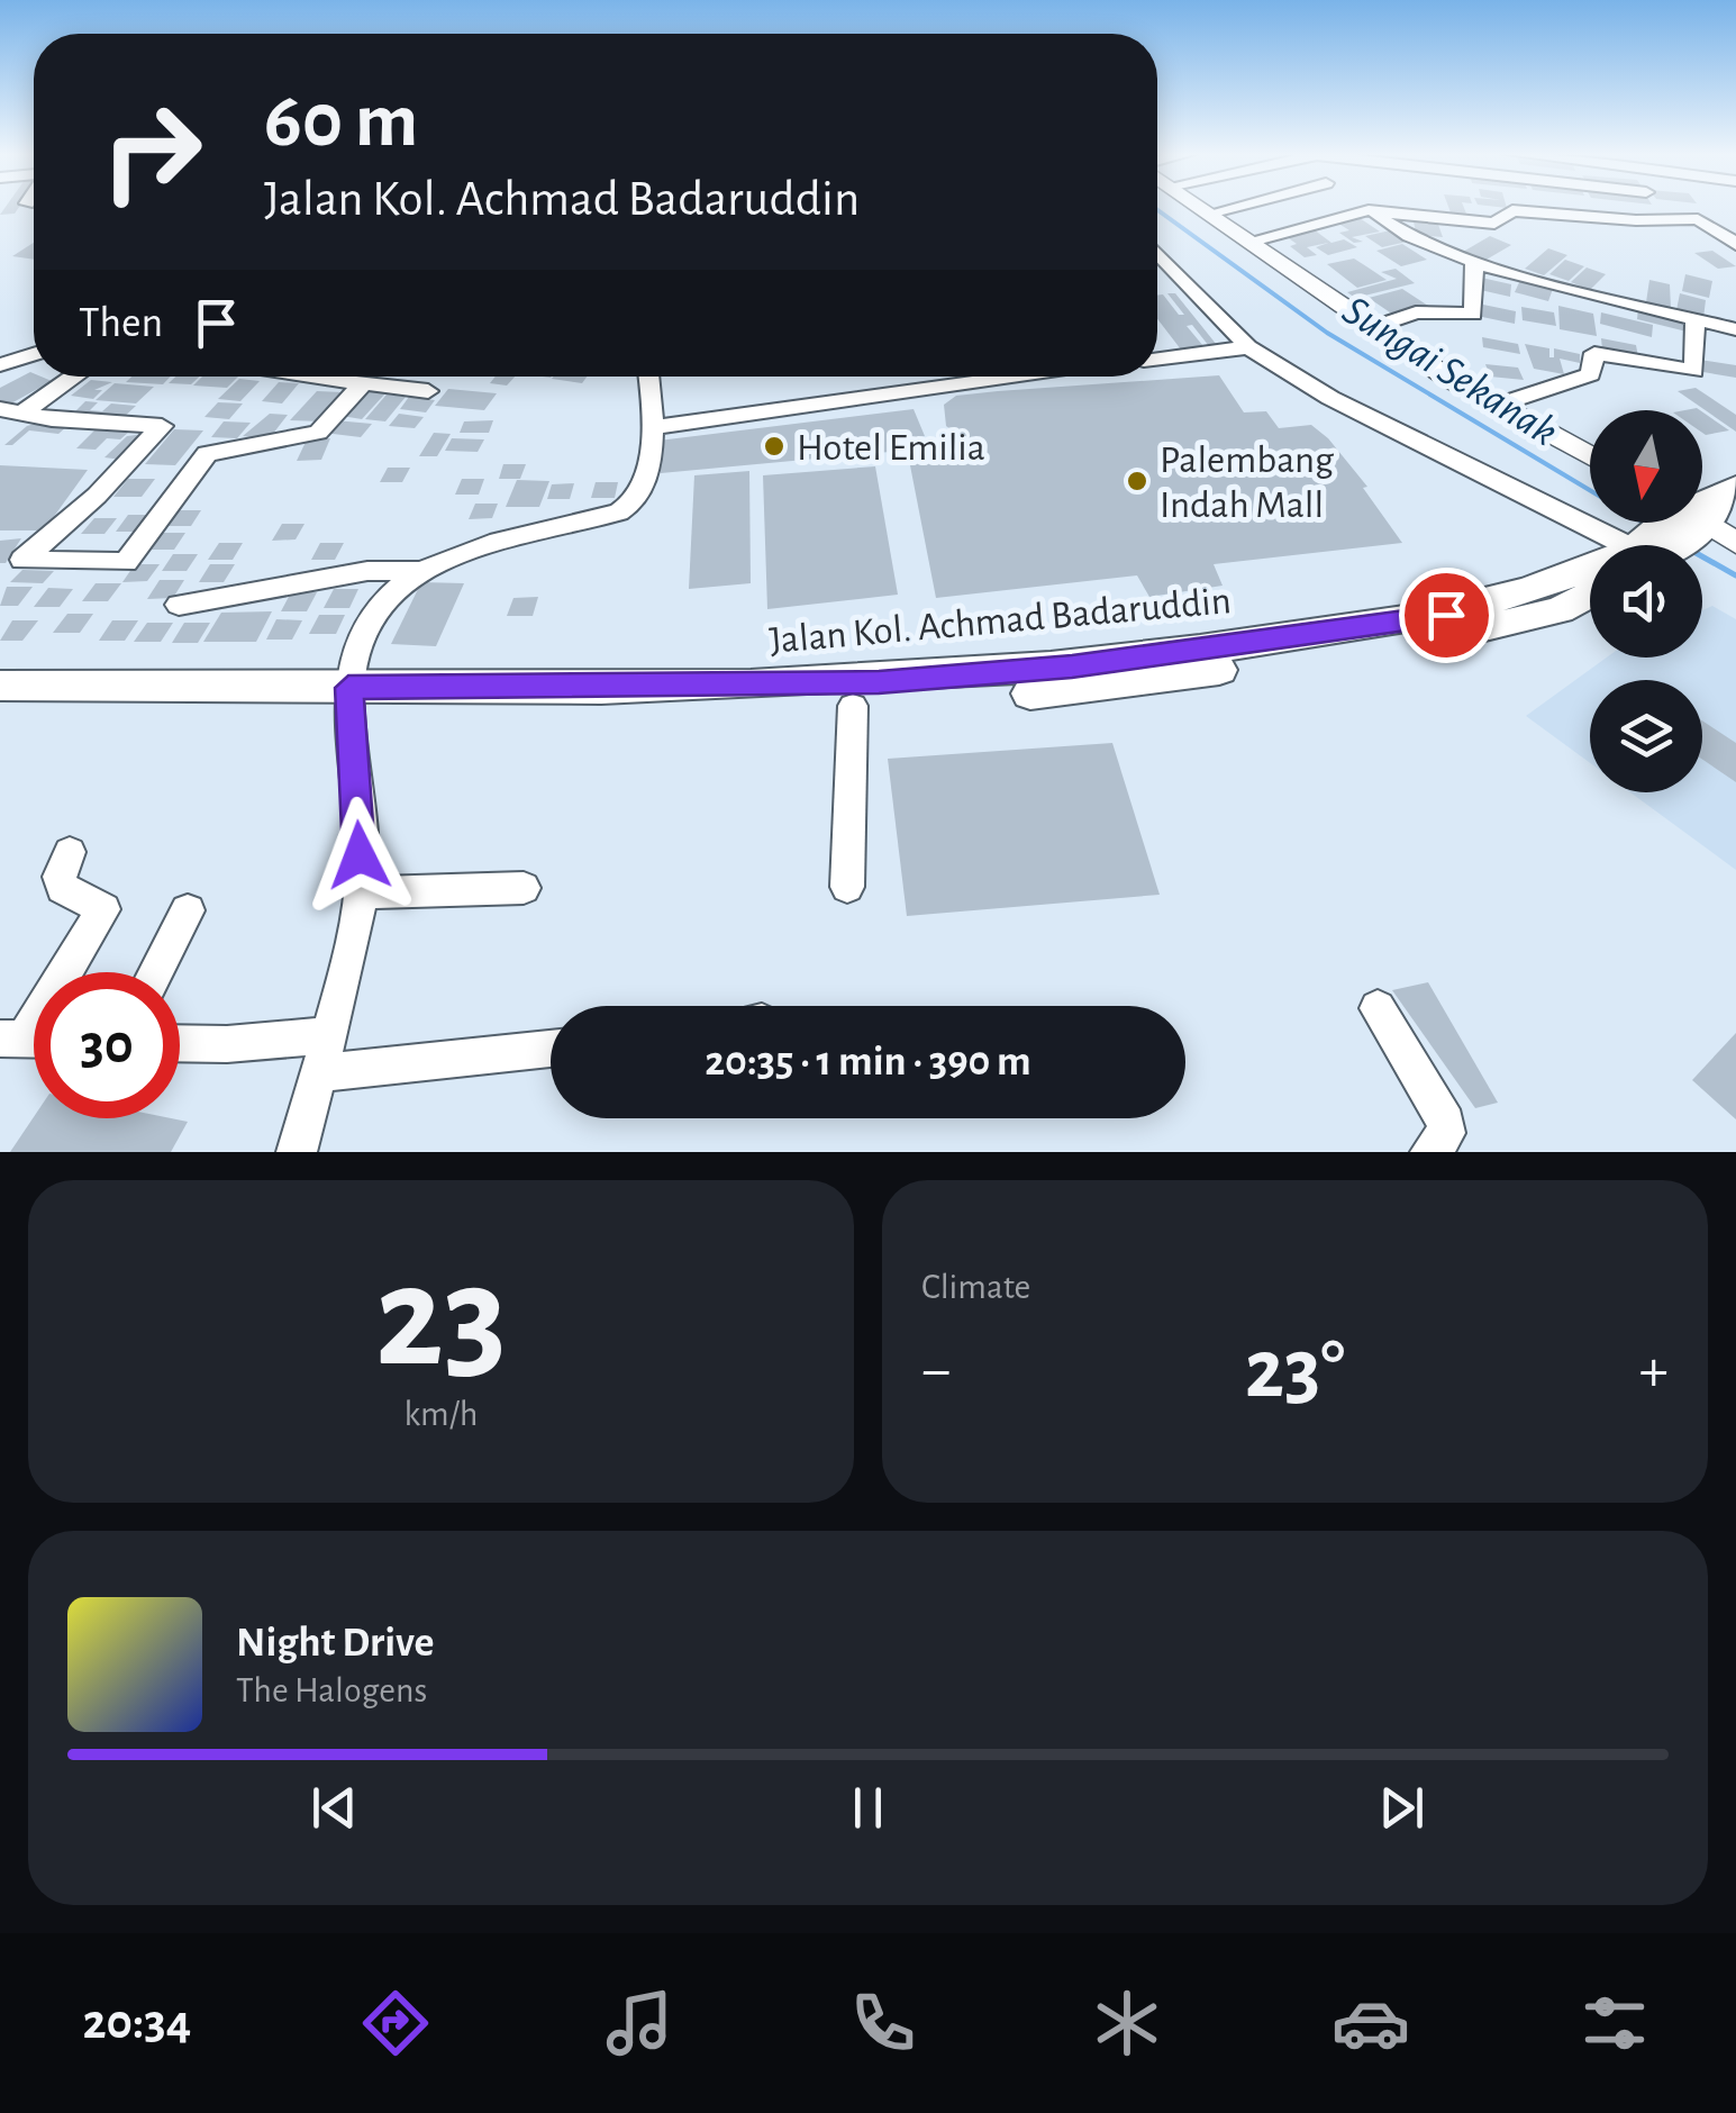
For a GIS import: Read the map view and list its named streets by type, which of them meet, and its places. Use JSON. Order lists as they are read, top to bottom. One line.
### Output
{"streets":{"main road":["Jalan Kol. Achmad Badaruddin"]},"water":["Sungai Sekanak"],"places":["Hotel Emilia","Palembang Indah Mall"],"north":"bottom","page":{"turn":["60 m","Jalan Kol. Achmad Badaruddin"],"then":"Then","limit":"30","trip":"20:35 · 1 min · 390 m","tile":[["23","km/h"],"Climate"],"heat":["−","23°","+"],"song":["Night Drive","The Halogens"],"tabs":"20:34"}}
